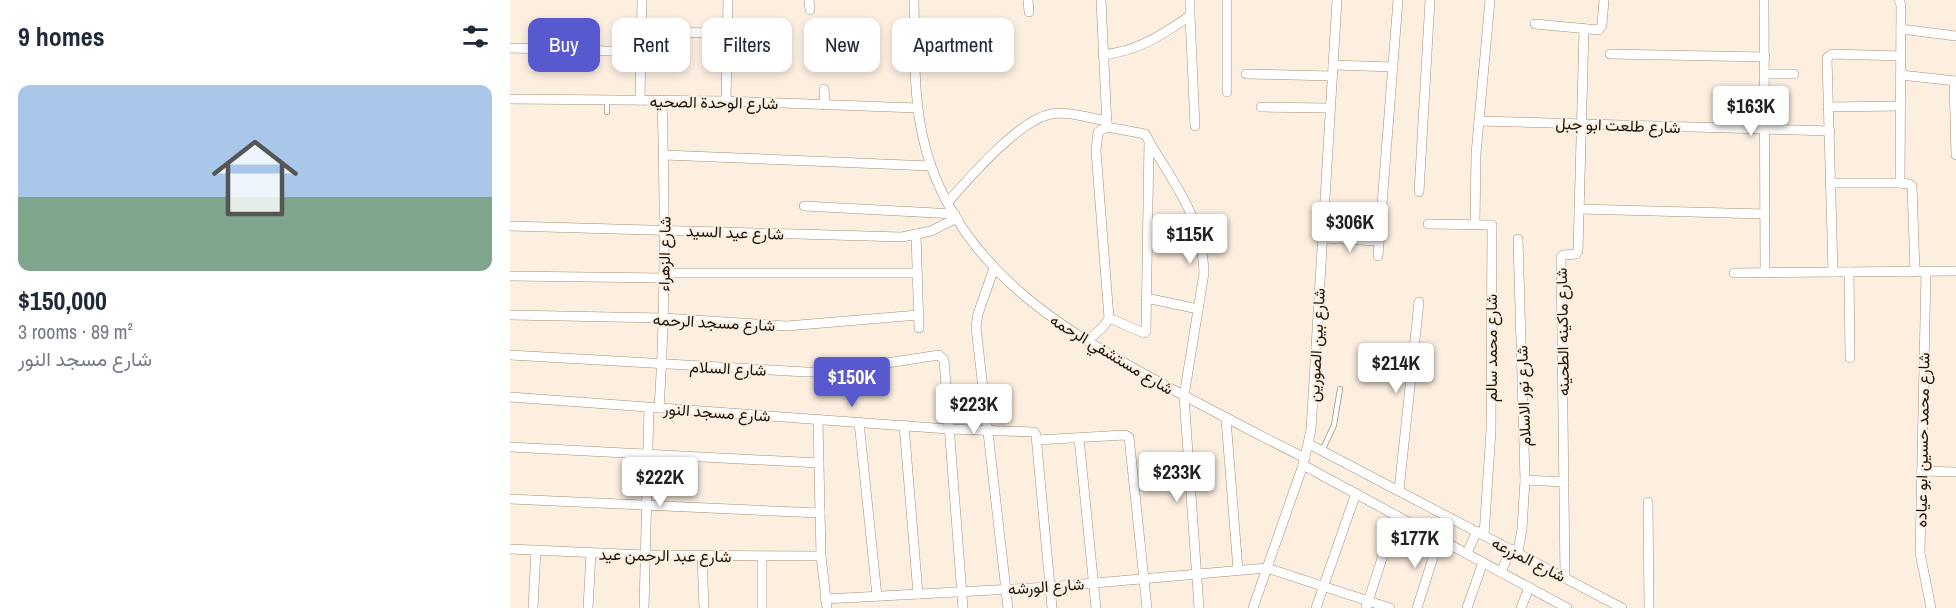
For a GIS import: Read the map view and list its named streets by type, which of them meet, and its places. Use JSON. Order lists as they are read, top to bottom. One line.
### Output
{"streets":{"street":["شارع الوحدة الصحيه","شارع طلعت ابو جبل","شارع عيد السيد","شارع الزهراء","شارع مسجد الرحمه","شارع ماكينه الطحينه","شارع بين الصورين","شارع محمد سالم","شارع مستشفي الرحمه","شارع السلام","شارع نور الاسلام","شارع مسجد النور","شارع محمد حسين ابو عياده","شارع عبد الرحمن عيد","شارع المزرعه","شارع الورشه"]},"crossings":[["شارع الوحدة الصحيه","شارع الزهراء"],["شارع الوحدة الصحيه","شارع مستشفي الرحمه"],["شارع طلعت ابو جبل","شارع ماكينه الطحينه"],["شارع عيد السيد","شارع الزهراء"],["شارع عيد السيد","شارع مستشفي الرحمه"],["شارع الزهراء","شارع مسجد الرحمه"],["شارع الزهراء","شارع السلام"],["شارع الزهراء","شارع مسجد النور"],["شارع الزهراء","شارع عبد الرحمن عيد"],["شارع ماكينه الطحينه","شارع المزرعه"],["شارع بين الصورين","شارع مستشفي الرحمه"],["شارع بين الصورين","شارع المزرعه"],["شارع بين الصورين","شارع الورشه"],["شارع محمد سالم","شارع المزرعه"],["شارع مستشفي الرحمه","شارع المزرعه"],["شارع السلام","شارع مسجد النور"],["شارع نور الاسلام","شارع المزرعه"],["شارع مسجد النور","شارع الورشه"]],"page":{"heading":"9 homes","chip":["Buy","Rent","Filters","New","Apartment"],"list":[{"name":"$150,000","note":"3 rooms · 89 m² · شارع مسجد النور"}],"price":["$163K","$306K","$115K","$214K","$150K","$223K","$233K","$222K","$177K"]}}
